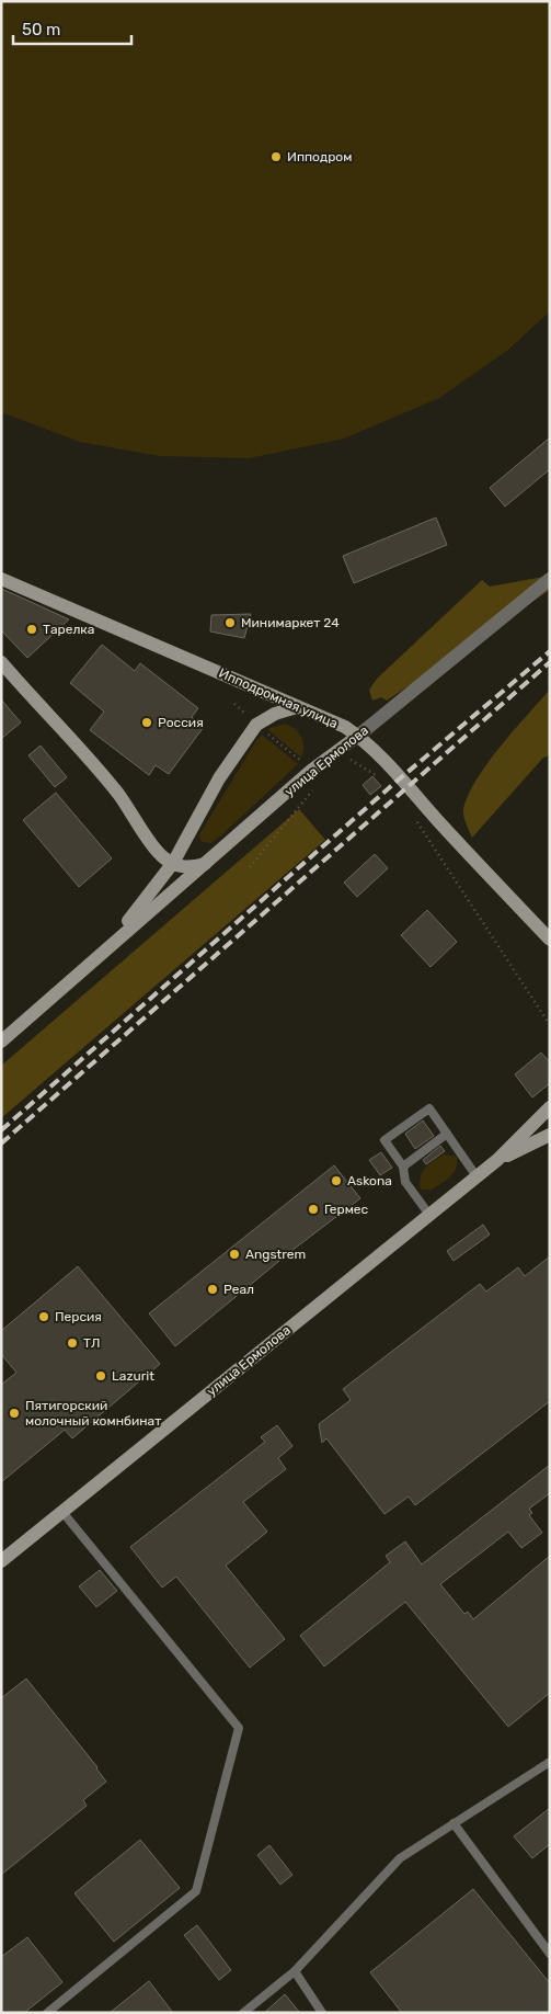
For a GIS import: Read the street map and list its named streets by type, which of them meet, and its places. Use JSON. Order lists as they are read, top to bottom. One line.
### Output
{"streets":{"street":["Ипподромная улица","улица Ермолова"]},"crossings":[["Ипподромная улица","улица Ермолова"]],"places":["Ипподpом","Минимаркет 24","Тарелка","Россия","Askona","Гермес","Angstrem","Реал","Персия","ТЛ","Lazurit","Пятигорский молочный комнбинат"],"scale_bar":"50 m"}
